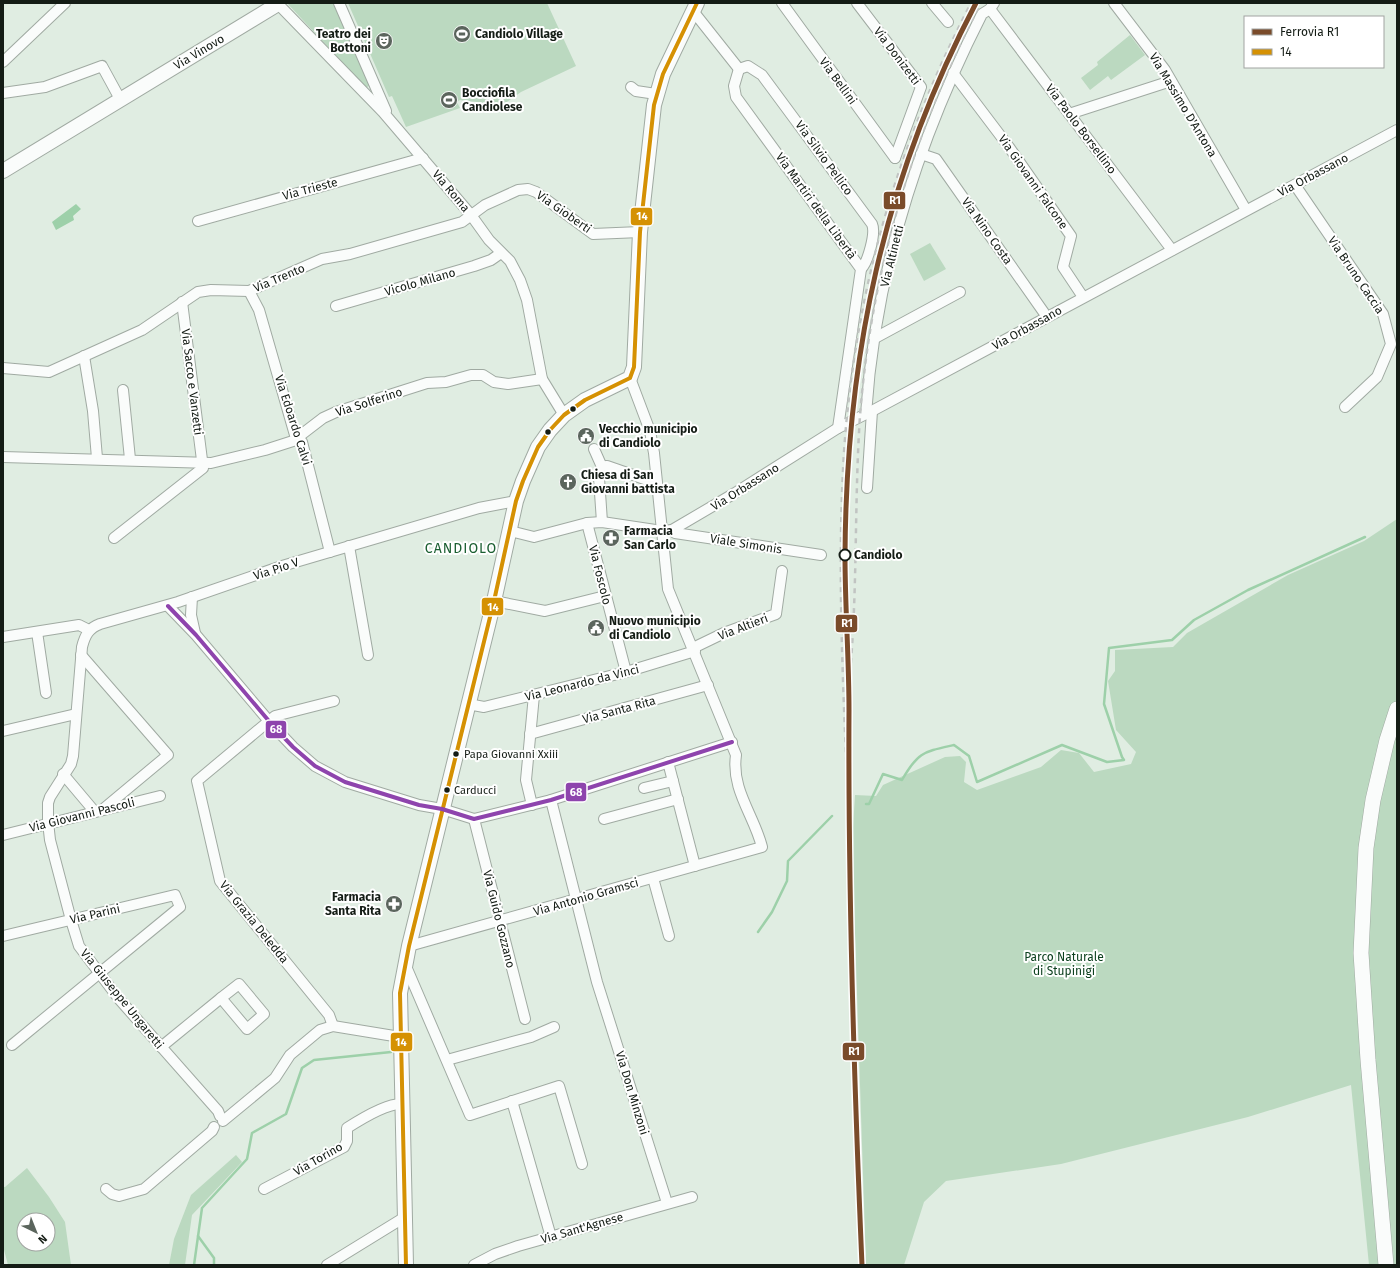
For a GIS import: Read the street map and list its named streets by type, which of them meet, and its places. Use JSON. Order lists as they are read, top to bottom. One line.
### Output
{"streets":{"main road":["Via Vinovo"],"street":["Via Donizetti","Via Bellini","Via Massimo D'Antona","Via Paolo Borsellino","Via Silvio Pellico","Via Orbassano","Via Giovanni Falcone","Via Trieste","Via Roma","Via Martiri della Libertà","Via Gioberti","Via Nino Costa","Via Altinetti","Via Bruno Caccia","Via Trento","Vicolo Milano","Via Sacco e Vanzetti","Via Solferino","Via Edoardo Calvi","Viale Simonis","Via Pio V","Via Foscolo","Via Altieri","Via Leonardo da Vinci","Via Santa Rita","Via Giovanni Pascoli","Via Antonio Gramsci","Via Parini","Via Guido Gozzano","Via Grazia Deledda","Via Giuseppe Ungaretti","Via Don Minzoni","Via Torino","Via Sant'Agnese"]},"crossings":[["Via Vinovo","Via Roma"],["Via Donizetti","Via Bellini"],["Via Massimo D'Antona","Via Orbassano"],["Via Paolo Borsellino","Via Orbassano"],["Via Paolo Borsellino","Via Altinetti"],["Via Silvio Pellico","Via Martiri della Libertà"],["Via Orbassano","Via Giovanni Falcone"],["Via Orbassano","Via Martiri della Libertà"],["Via Orbassano","Via Nino Costa"],["Via Orbassano","Via Altinetti"],["Via Orbassano","Via Bruno Caccia"],["Via Orbassano","Viale Simonis"],["Via Giovanni Falcone","Via Altinetti"],["Via Trieste","Via Roma"],["Via Roma","Via Gioberti"],["Via Roma","Via Trento"],["Via Roma","Vicolo Milano"],["Via Roma","Via Solferino"],["Via Gioberti","Via Trento"],["Via Nino Costa","Via Altinetti"],["Via Trento","Via Sacco e Vanzetti"],["Via Trento","Via Edoardo Calvi"],["Via Sacco e Vanzetti","Via Solferino"],["Via Solferino","Via Edoardo Calvi"],["Via Edoardo Calvi","Via Pio V"],["Viale Simonis","Via Foscolo"],["Via Pio V","Via Giuseppe Ungaretti"],["Via Foscolo","Via Leonardo da Vinci"],["Via Altieri","Via Leonardo da Vinci"],["Via Giovanni Pascoli","Via Giuseppe Ungaretti"],["Via Antonio Gramsci","Via Guido Gozzano"],["Via Antonio Gramsci","Via Don Minzoni"],["Via Parini","Via Giuseppe Ungaretti"],["Via Don Minzoni","Via Sant'Agnese"]],"districts":["CANDIOLO"],"parks":["Parco Naturale di Stupinigi"],"places":{"sports":["Candiolo Village","Bocciofila Candiolese"],"theatre":["Teatro dei Bottoni"],"public building":["Vecchio municipio di Candiolo","Nuovo municipio di Candiolo"],"church":["Chiesa di San Giovanni battista"],"pharmacy":["Farmacia San Carlo","Farmacia Santa Rita"],"other":["Candiolo","Papa Giovanni Xxiii","Carducci"]},"lines":["rail line R1","transit line 14","transit line 68"],"legend":["Ferrovia R1","14"],"north":"bottom right"}
